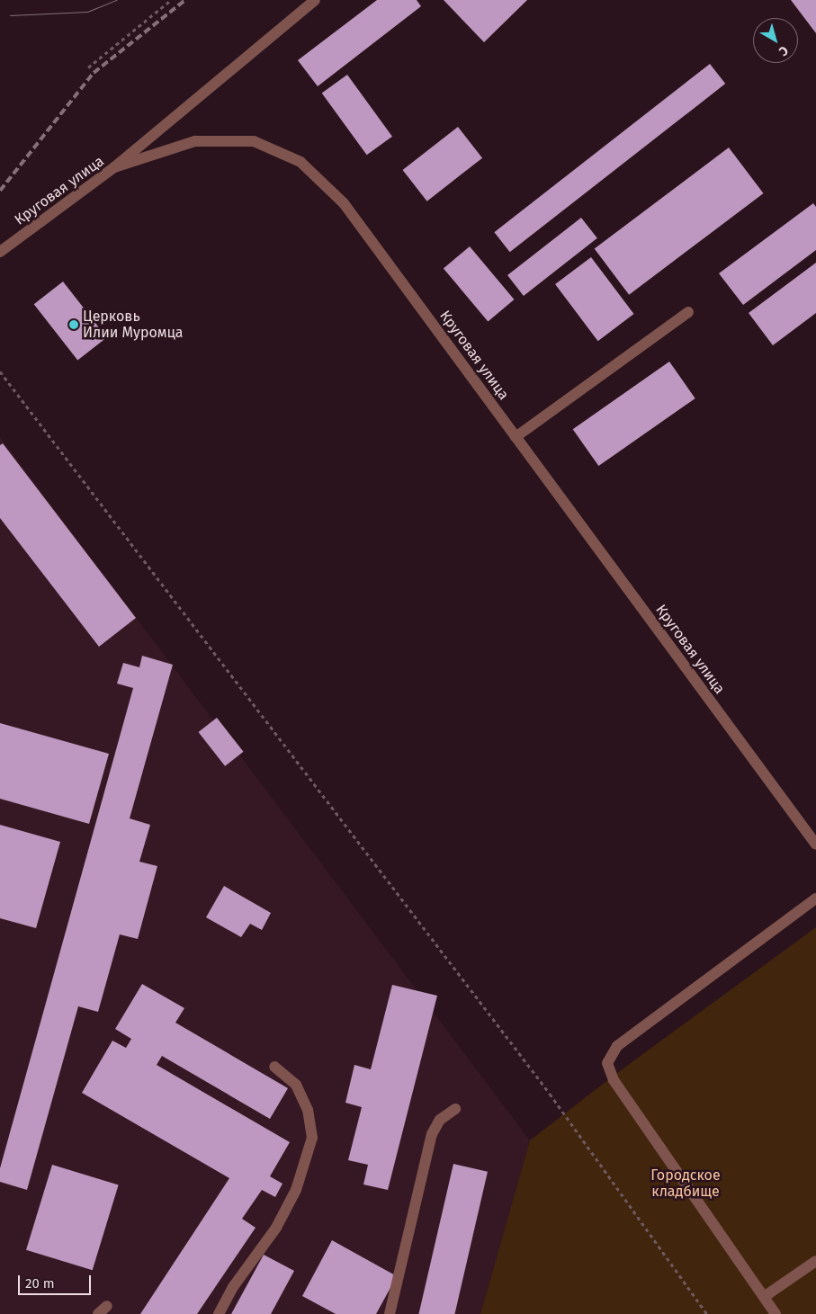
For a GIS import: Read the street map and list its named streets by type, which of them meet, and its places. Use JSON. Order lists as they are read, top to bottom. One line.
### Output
{"streets":{"street":["Круговая улица"]},"parks":["Городское кладбище"],"places":["Церковь Илии Муромца"],"scale_bar":"20 m","north":"bottom right"}
